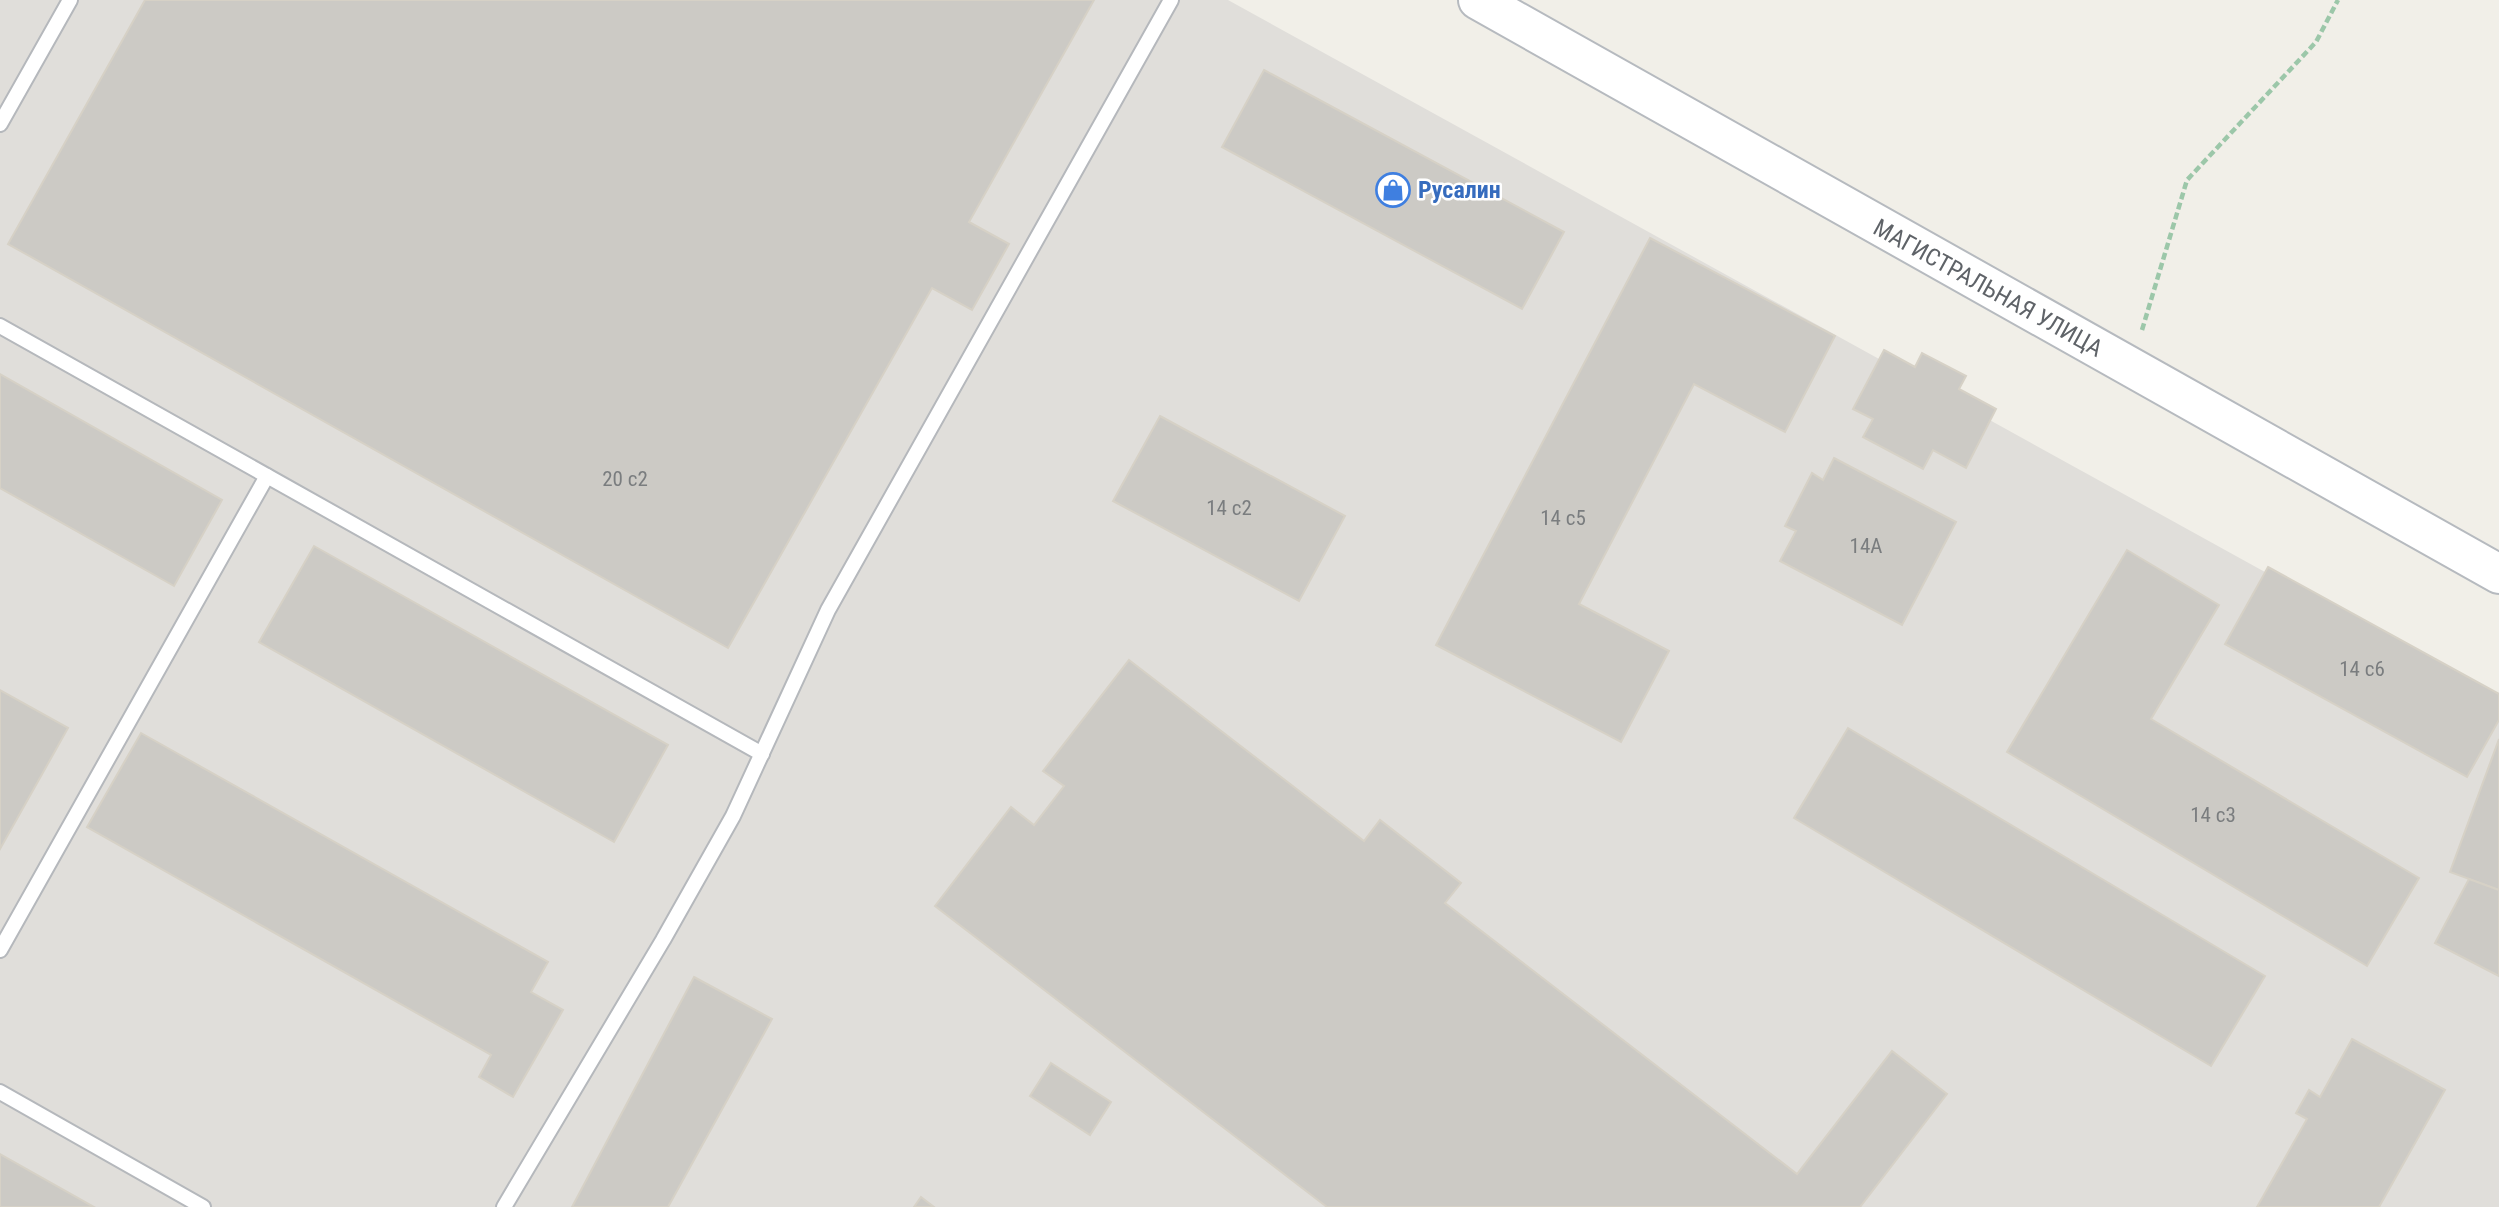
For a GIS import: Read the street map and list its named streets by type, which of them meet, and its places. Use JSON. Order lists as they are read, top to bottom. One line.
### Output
{"streets":{"main road":["МАГИСТРАЛЬНАЯ УЛИЦА"]},"places":{"shop":["Русалин"]},"house_numbers":["20 с2","14 с2","14 с5","14А","14 с6","14 с3"]}
